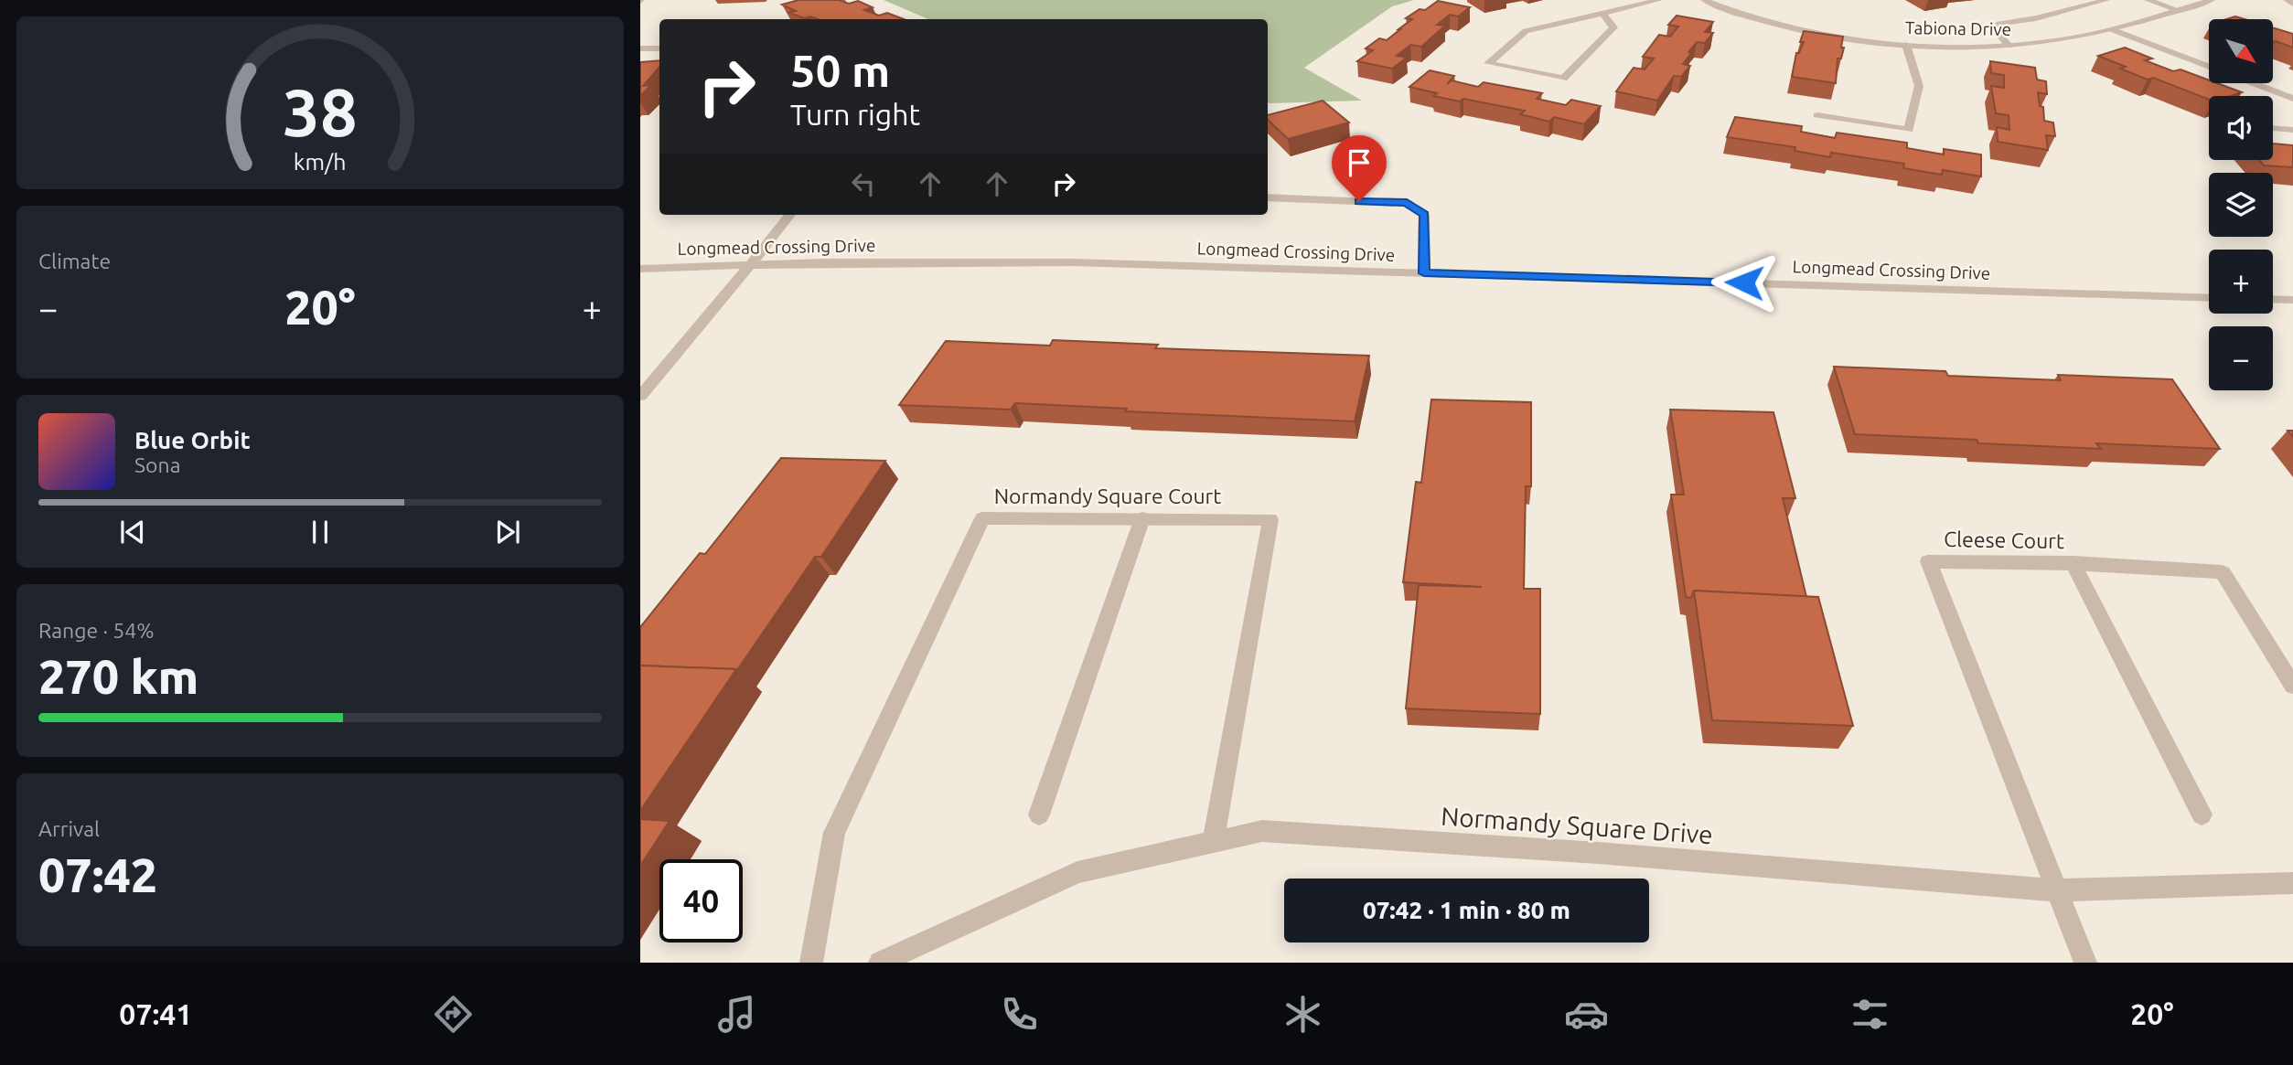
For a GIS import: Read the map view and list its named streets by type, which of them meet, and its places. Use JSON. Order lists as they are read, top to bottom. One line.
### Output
{"streets":{"street":["Tabiona Drive","Longmead Crossing Drive","Normandy Square Court","Cleese Court","Normandy Square Drive"]},"crossings":[["Normandy Square Court","Normandy Square Drive"],["Cleese Court","Normandy Square Drive"]],"north":"bottom right","page":{"map_buttons":["+","−"],"turn":["50 m","Turn right"],"tile":["Climate",["Range · 54%","270 km"],["Arrival","07:42"]],"heat":["−","20°","+"],"song":["Blue Orbit","Sona"],"limit":"40","trip":"07:42 · 1 min · 80 m","tabs":["07:41","20°"],"gauge":["38","km/h"]}}
